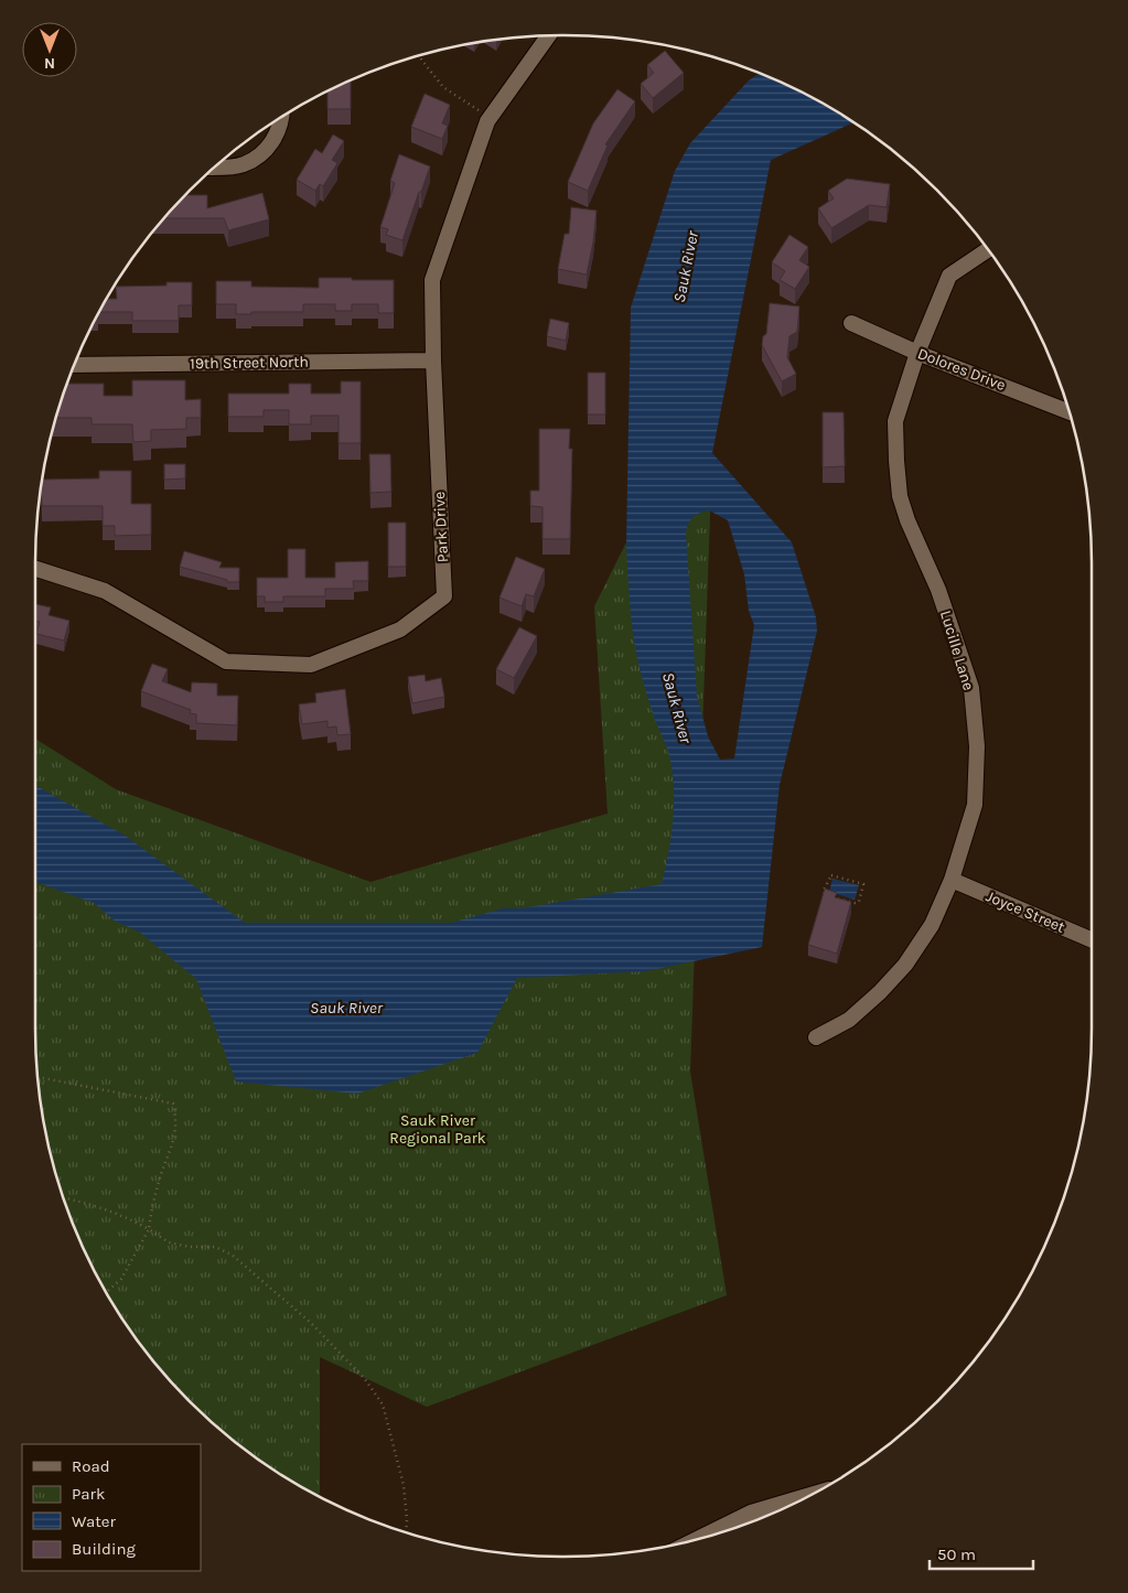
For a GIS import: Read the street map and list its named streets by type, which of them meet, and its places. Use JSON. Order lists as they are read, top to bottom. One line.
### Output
{"streets":{"street":["19th Street North","Dolores Drive","Park Drive","Lucille Lane","Joyce Street"]},"crossings":[["19th Street North","Park Drive"],["Dolores Drive","Lucille Lane"],["Lucille Lane","Joyce Street"]],"water":["Sauk River"],"parks":["Sauk River Regional Park"],"legend":["Road","Park","Water","Building"],"scale_bar":"50 m","north":"bottom"}
